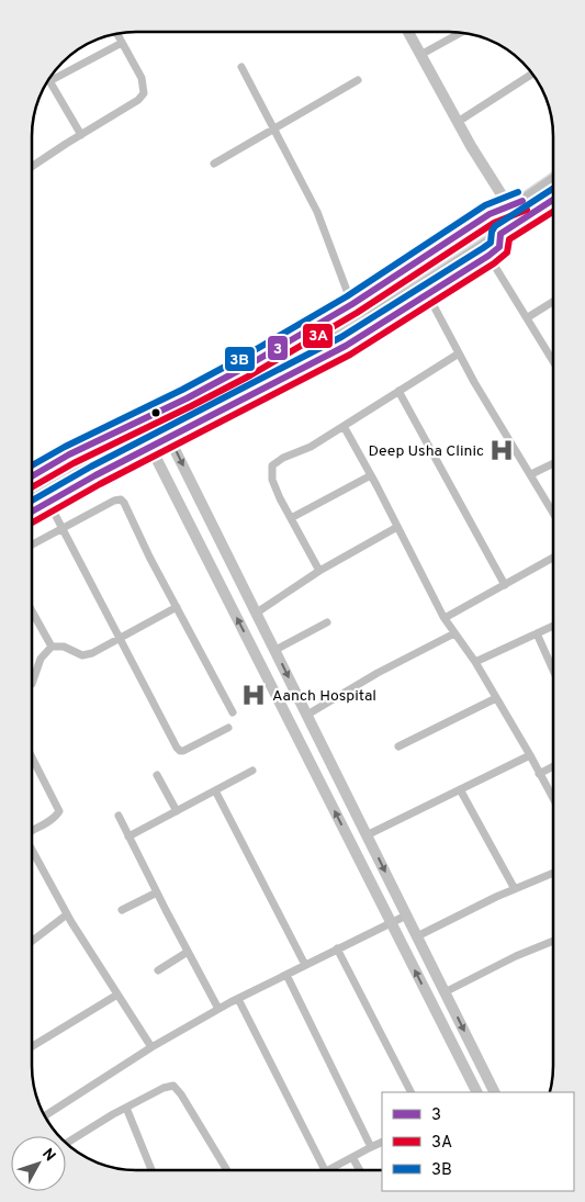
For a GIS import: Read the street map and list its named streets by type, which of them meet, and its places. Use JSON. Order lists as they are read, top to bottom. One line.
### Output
{"places":{"hospital":["Deep Usha Clinic","Aanch Hospital"]},"lines":["transit line 3B","transit line 3","transit line 3A"],"legend":["3","3A","3B"],"north":"top right"}
